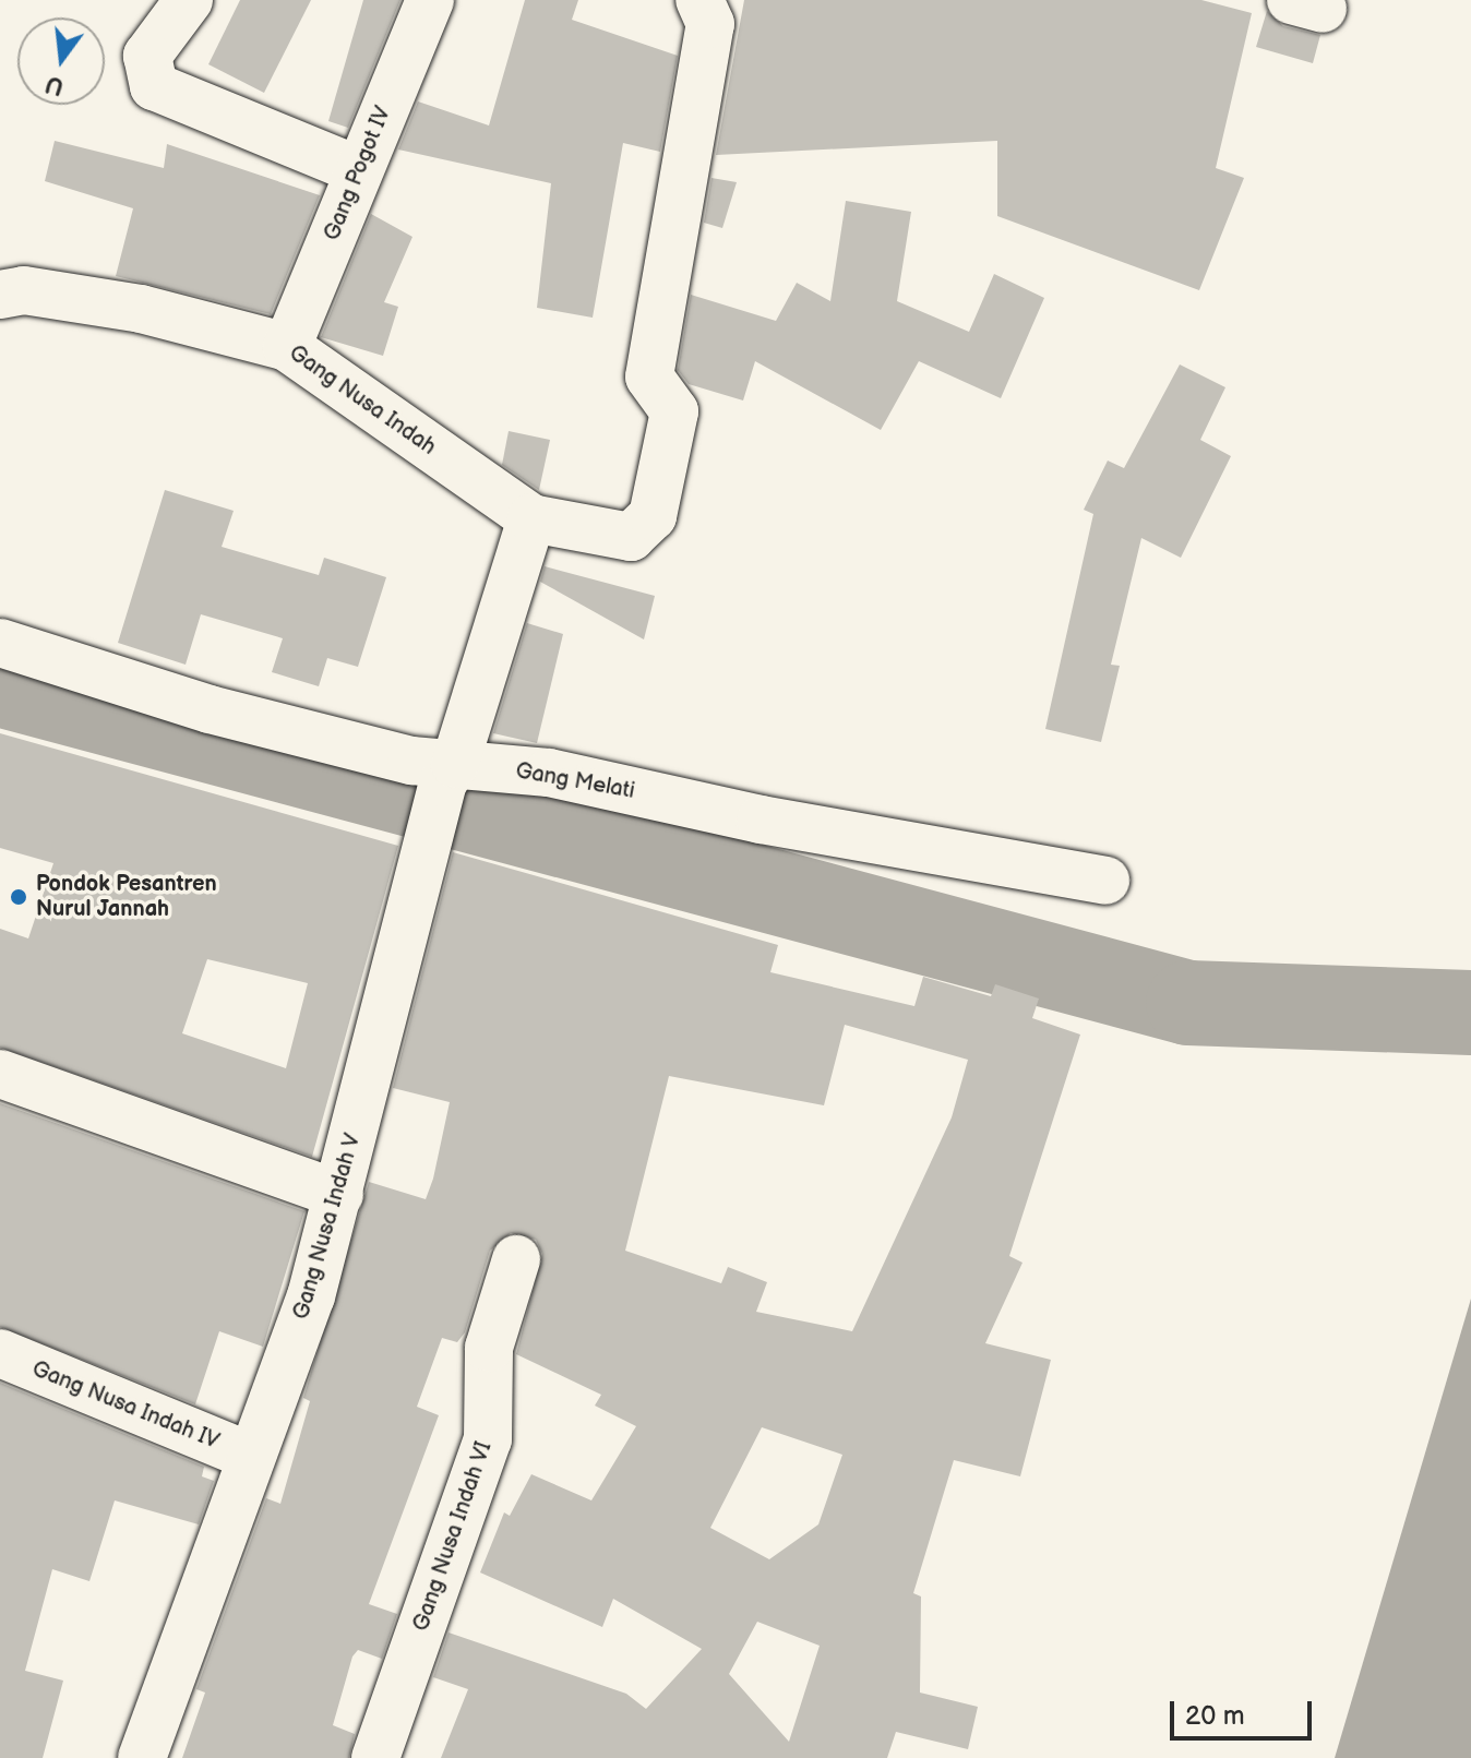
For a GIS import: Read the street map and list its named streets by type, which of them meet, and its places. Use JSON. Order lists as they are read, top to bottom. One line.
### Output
{"streets":{"street":["Gang Pogot IV","Gang Nusa Indah","Gang Melati","Gang Nusa Indah V","Gang Nusa Indah IV","Gang Nusa Indah VI"]},"crossings":[["Gang Pogot IV","Gang Nusa Indah"],["Gang Nusa Indah","Gang Nusa Indah V"],["Gang Melati","Gang Nusa Indah V"],["Gang Nusa Indah V","Gang Nusa Indah IV"]],"places":["Pondok Pesantren Nurul Jannah"],"scale_bar":"20 m","north":"bottom"}
